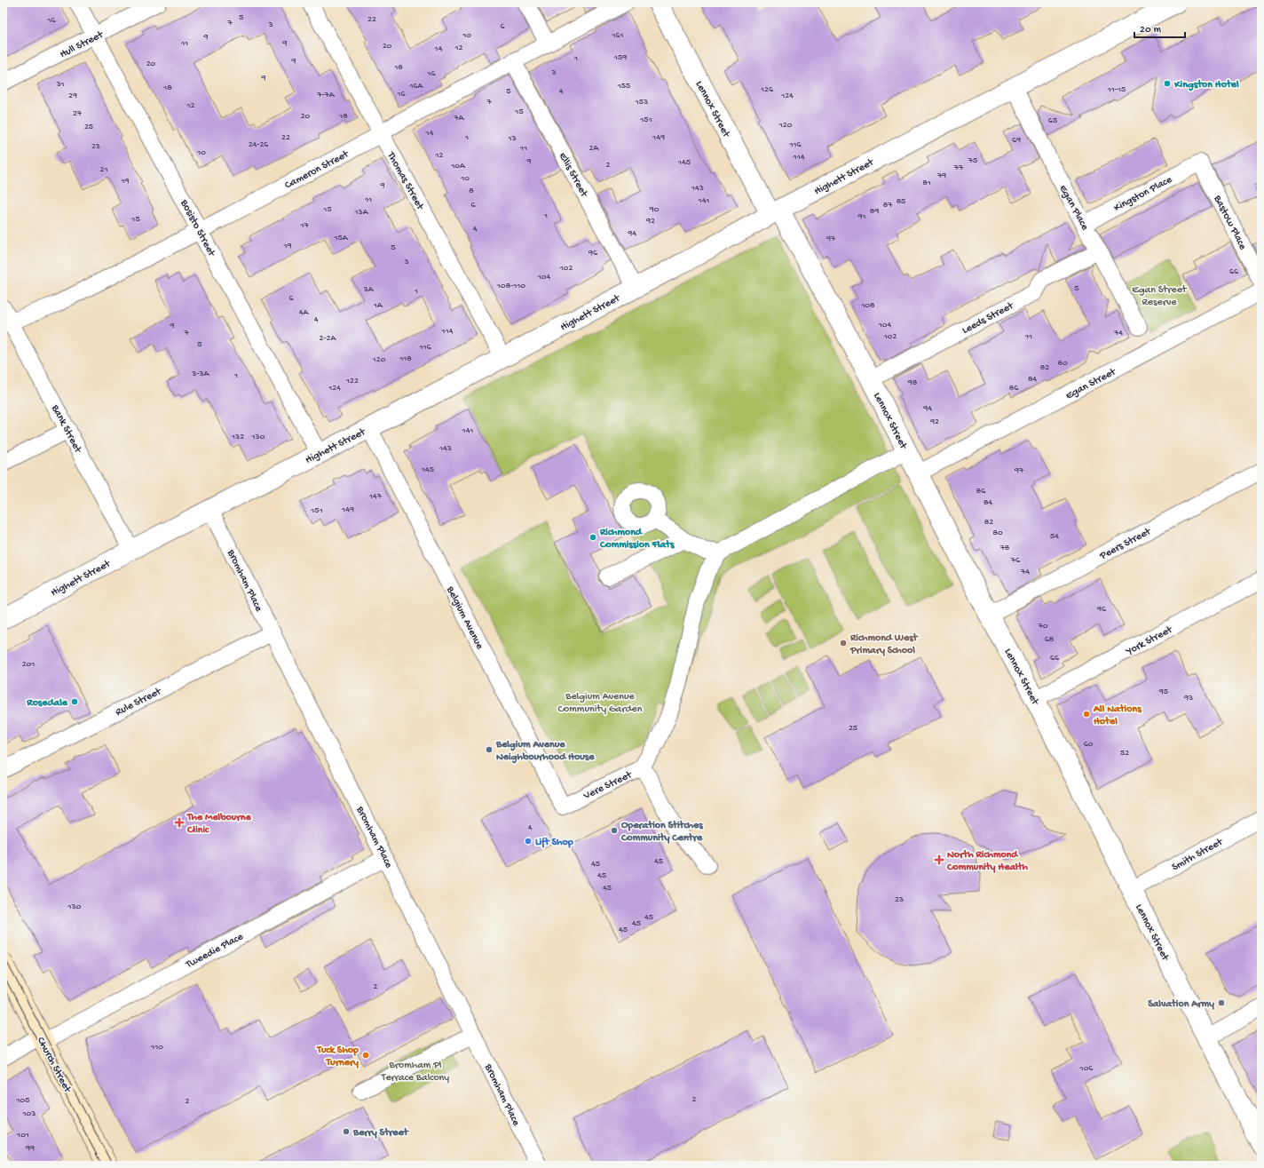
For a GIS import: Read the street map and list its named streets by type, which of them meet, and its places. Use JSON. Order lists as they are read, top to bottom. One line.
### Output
{"streets":{"main road":["Church Street"],"street":["Hull Street","Lennox Street","Cameron Street","Ellis Street","Highett Street","Thomas Street","Kingston Place","Egan Place","Bastow Place","Bosisto Street","Leeds Street","Egan Street","Bank Street","Peers Street","Bromham Place","Belgium Avenue","York Street","Rule Street","Vere Street","Smith Street","Tweedie Place"]},"crossings":[["Hull Street","Bosisto Street"],["Lennox Street","Highett Street"],["Lennox Street","Leeds Street"],["Lennox Street","Egan Street"],["Lennox Street","Peers Street"],["Lennox Street","York Street"],["Lennox Street","Smith Street"],["Cameron Street","Ellis Street"],["Cameron Street","Thomas Street"],["Cameron Street","Bosisto Street"],["Cameron Street","Bank Street"],["Ellis Street","Highett Street"],["Highett Street","Thomas Street"],["Highett Street","Egan Place"],["Highett Street","Bosisto Street"],["Highett Street","Bank Street"],["Highett Street","Bromham Place"],["Highett Street","Belgium Avenue"],["Kingston Place","Egan Place"],["Kingston Place","Bastow Place"],["Egan Place","Leeds Street"],["Bromham Place","Rule Street"],["Bromham Place","Tweedie Place"],["Belgium Avenue","Vere Street"],["Tweedie Place","Church Street"]],"parks":["Egan Street Reserve","Belgium Avenue Community Garden","Bromham Pl Terrace Balcony"],"places":{"other":["Kingston Hotel","Richmond Commission Flats","Richmond West Primary School","Rosedale","All Nations Hotel","Belgium Avenue Neighbourhood House","Operation Stitches Community Centre","Lift Shop","Salvation Army","Tuck Shop Turnery","Berry Street"],"health":["The Melbourne Clinic","North Richmond Community Health"]},"house_numbers":["5","22","16","7","3","6","10","161","9","11","9","20","12","14","159","1","9","20","18","3","16","9","31","16A","155","18","126","11-15","5","4","16","7-7A","29","124","7","153","12","15","27","20","18","7A","151","65","120","25","14","22","1","149","13","69","24-26","116","23","11","2A","10","12","114","75","9","145","2","10A","77","21","79","10","19","81","9","143","8","11","141","85","6","87","15","90","89","13A","1","91","15","92","17","4","94","15A","97","19","5","96","3","102","66","104","108-110","5","3A","1","6","1A","108","4A","4","104","9","114","7","74","102","11","2-2A","5","116","118","120","80","82","3-3A","1","84","122","98","124","86","94","92","141","132","130","143","145","97","86","147","84","149","151","82","80","54","78","76","74","96","70","68","66","201","95","93","25","60","52","4","45","45","45","45","23","130","45","45","45","2","110","106","2","105","2","103","101","99"],"scale_bar":"20 m"}
